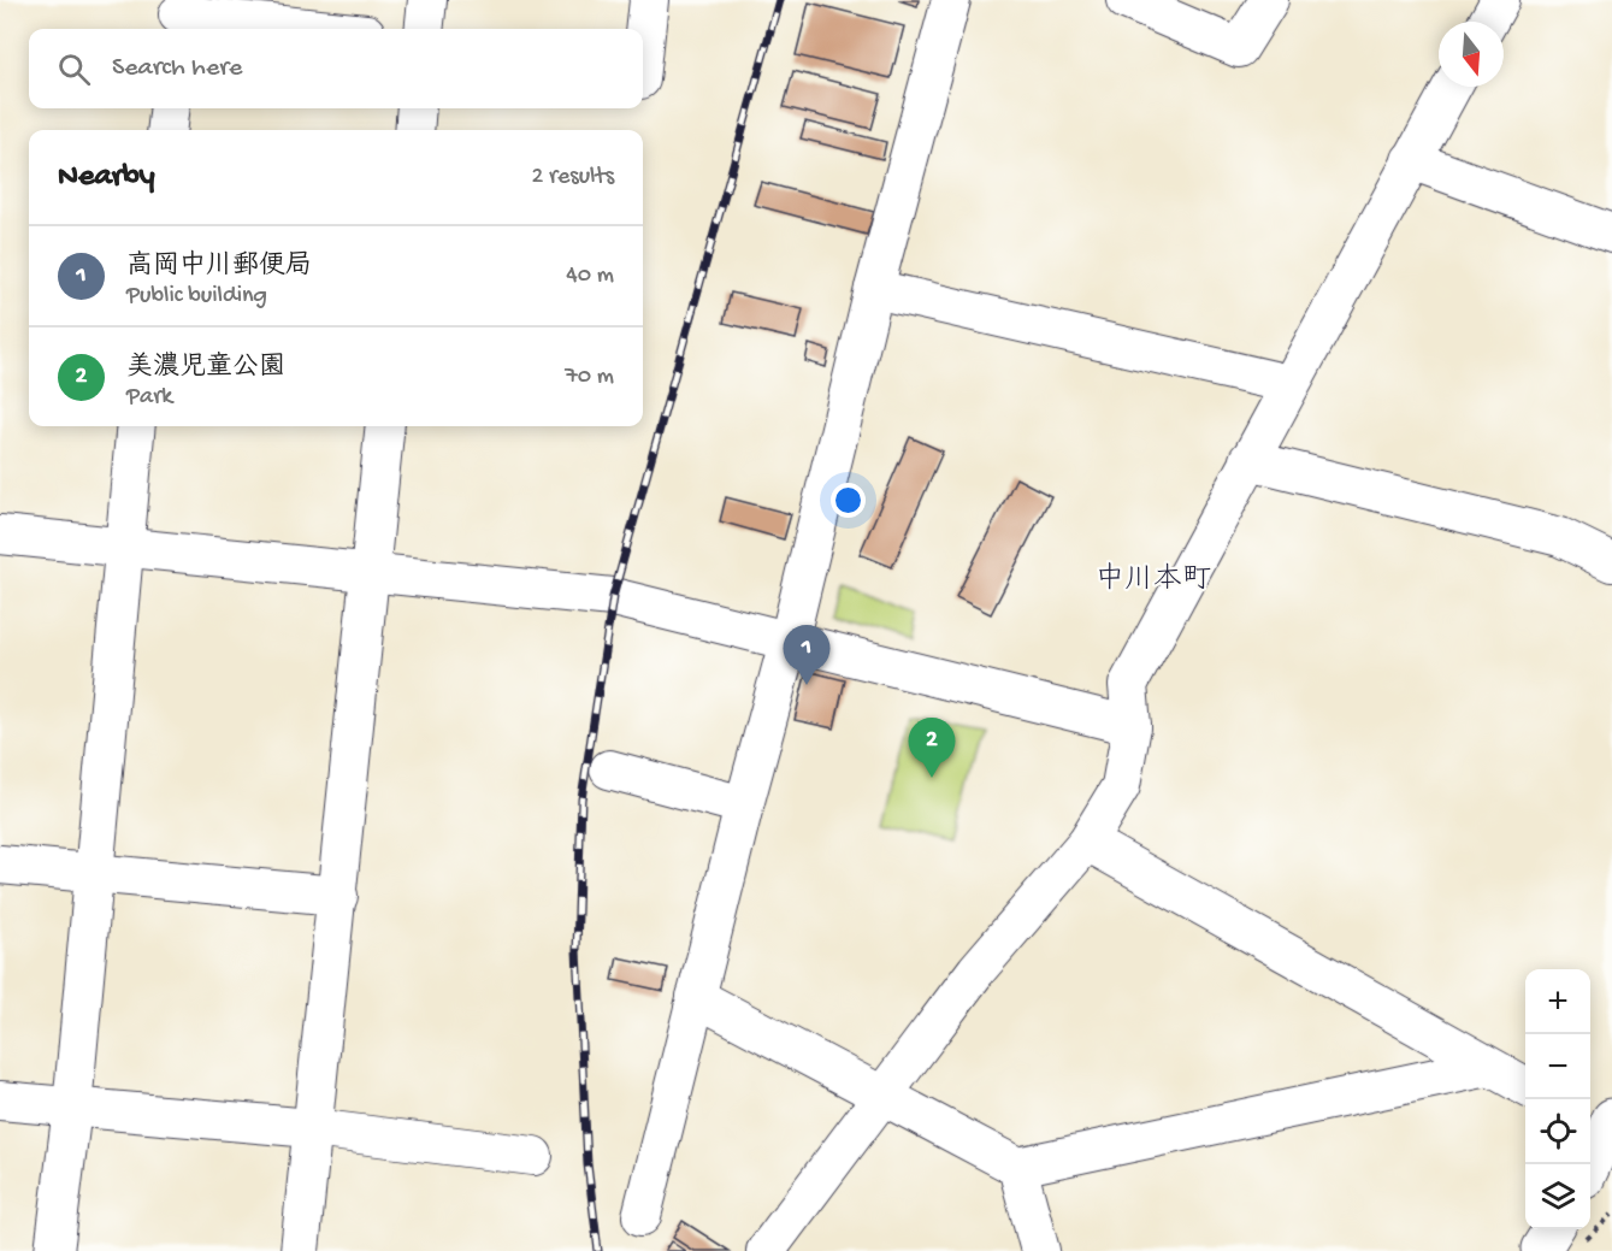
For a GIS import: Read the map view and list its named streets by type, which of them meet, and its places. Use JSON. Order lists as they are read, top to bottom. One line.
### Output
{"districts":["中川本町"],"north":"bottom","page":{"search":"Search here","heading":["Nearby","2 results"],"list":[{"mark":"1","name":"高岡中川郵便局","note":"Public building","value":"40 m"},{"mark":"2","name":"美濃児童公園","note":"Park","value":"70 m"}],"pins":["1","2"],"map_buttons":["+","−"]}}
